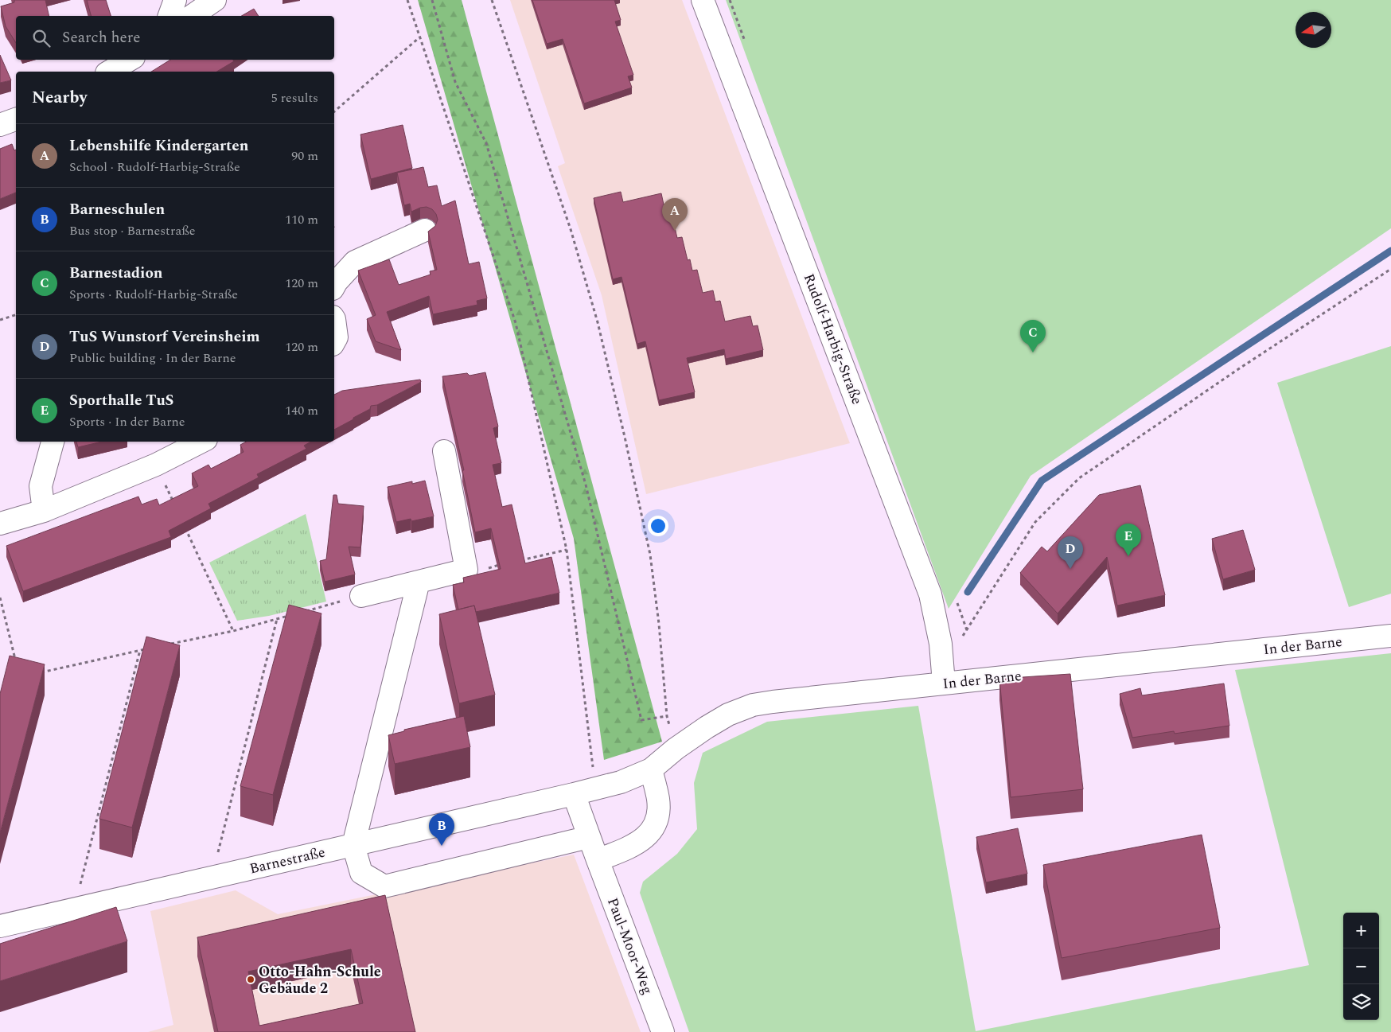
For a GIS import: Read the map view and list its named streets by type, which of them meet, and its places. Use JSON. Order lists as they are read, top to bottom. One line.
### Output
{"streets":{"street":["Rudolf-Harbig-Straße","In der Barne","Barnestraße","Paul-Moor-Weg"]},"crossings":[["Rudolf-Harbig-Straße","In der Barne"],["In der Barne","Barnestraße"]],"places":["Otto-Hahn-Schule Gebäude 2"],"north":"left","page":{"search":"Search here","heading":["Nearby","5 results"],"list":[{"mark":"A","name":"Lebenshilfe Kindergarten","note":"School · Rudolf-Harbig-Straße","value":"90 m"},{"mark":"B","name":"Barneschulen","note":"Bus stop · Barnestraße","value":"110 m"},{"mark":"C","name":"Barnestadion","note":"Sports · Rudolf-Harbig-Straße","value":"120 m"},{"mark":"D","name":"TuS Wunstorf Vereinsheim","note":"Public building · In der Barne","value":"120 m"},{"mark":"E","name":"Sporthalle TuS","note":"Sports · In der Barne","value":"140 m"}],"pins":["A","C","E","D","B"],"map_buttons":["+","−"]}}
